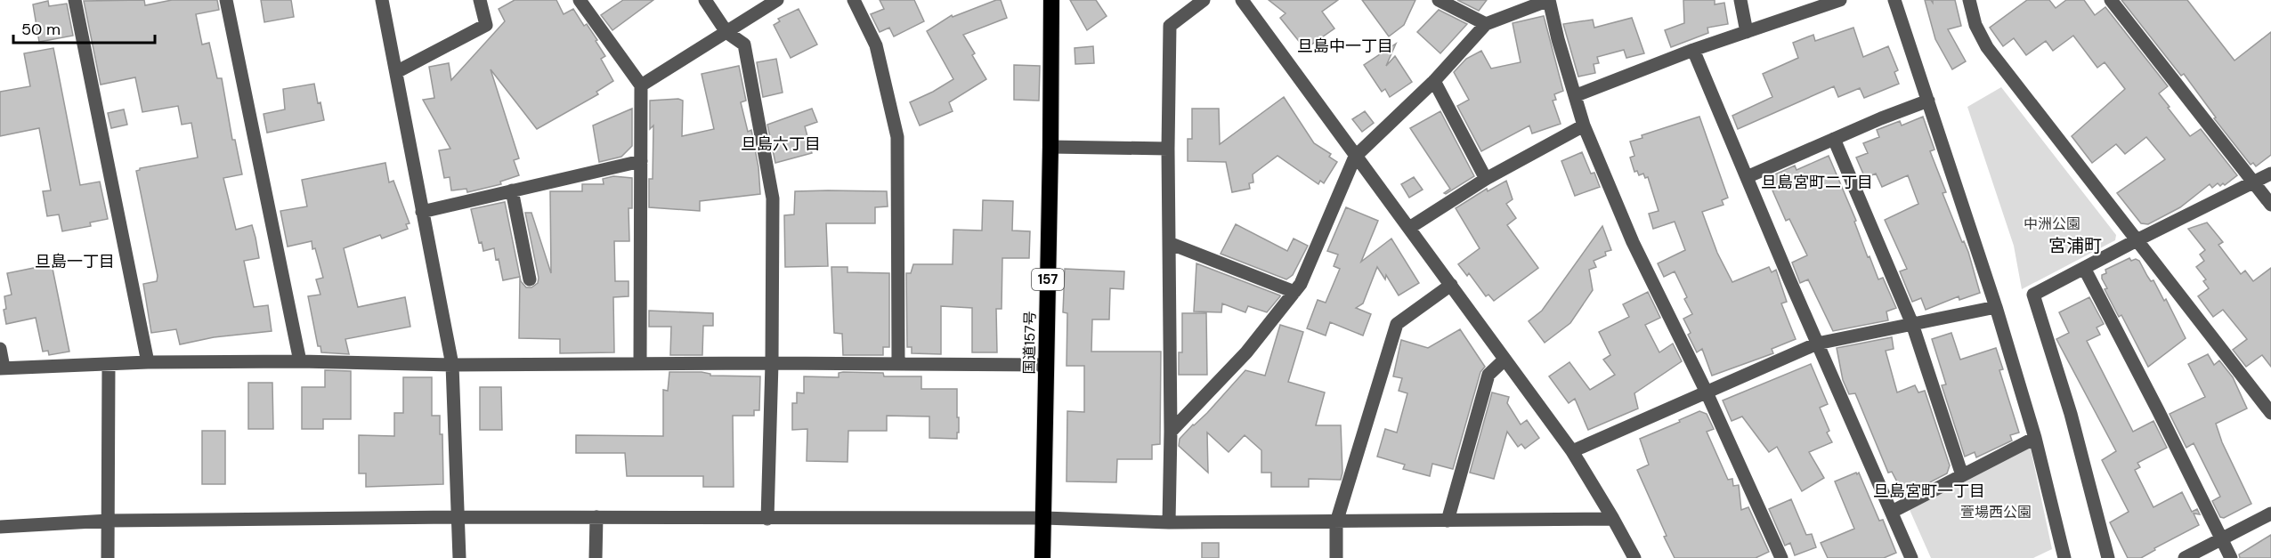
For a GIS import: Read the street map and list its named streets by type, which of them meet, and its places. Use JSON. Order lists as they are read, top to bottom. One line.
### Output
{"streets":{"highway":["157","国道157号"]},"districts":["旦島中一丁目","旦島六丁目","旦島宮町二丁目","宮浦町","旦島一丁目","旦島宮町一丁目"],"parks":["中洲公園","萱場西公園"],"scale_bar":"50 m"}
